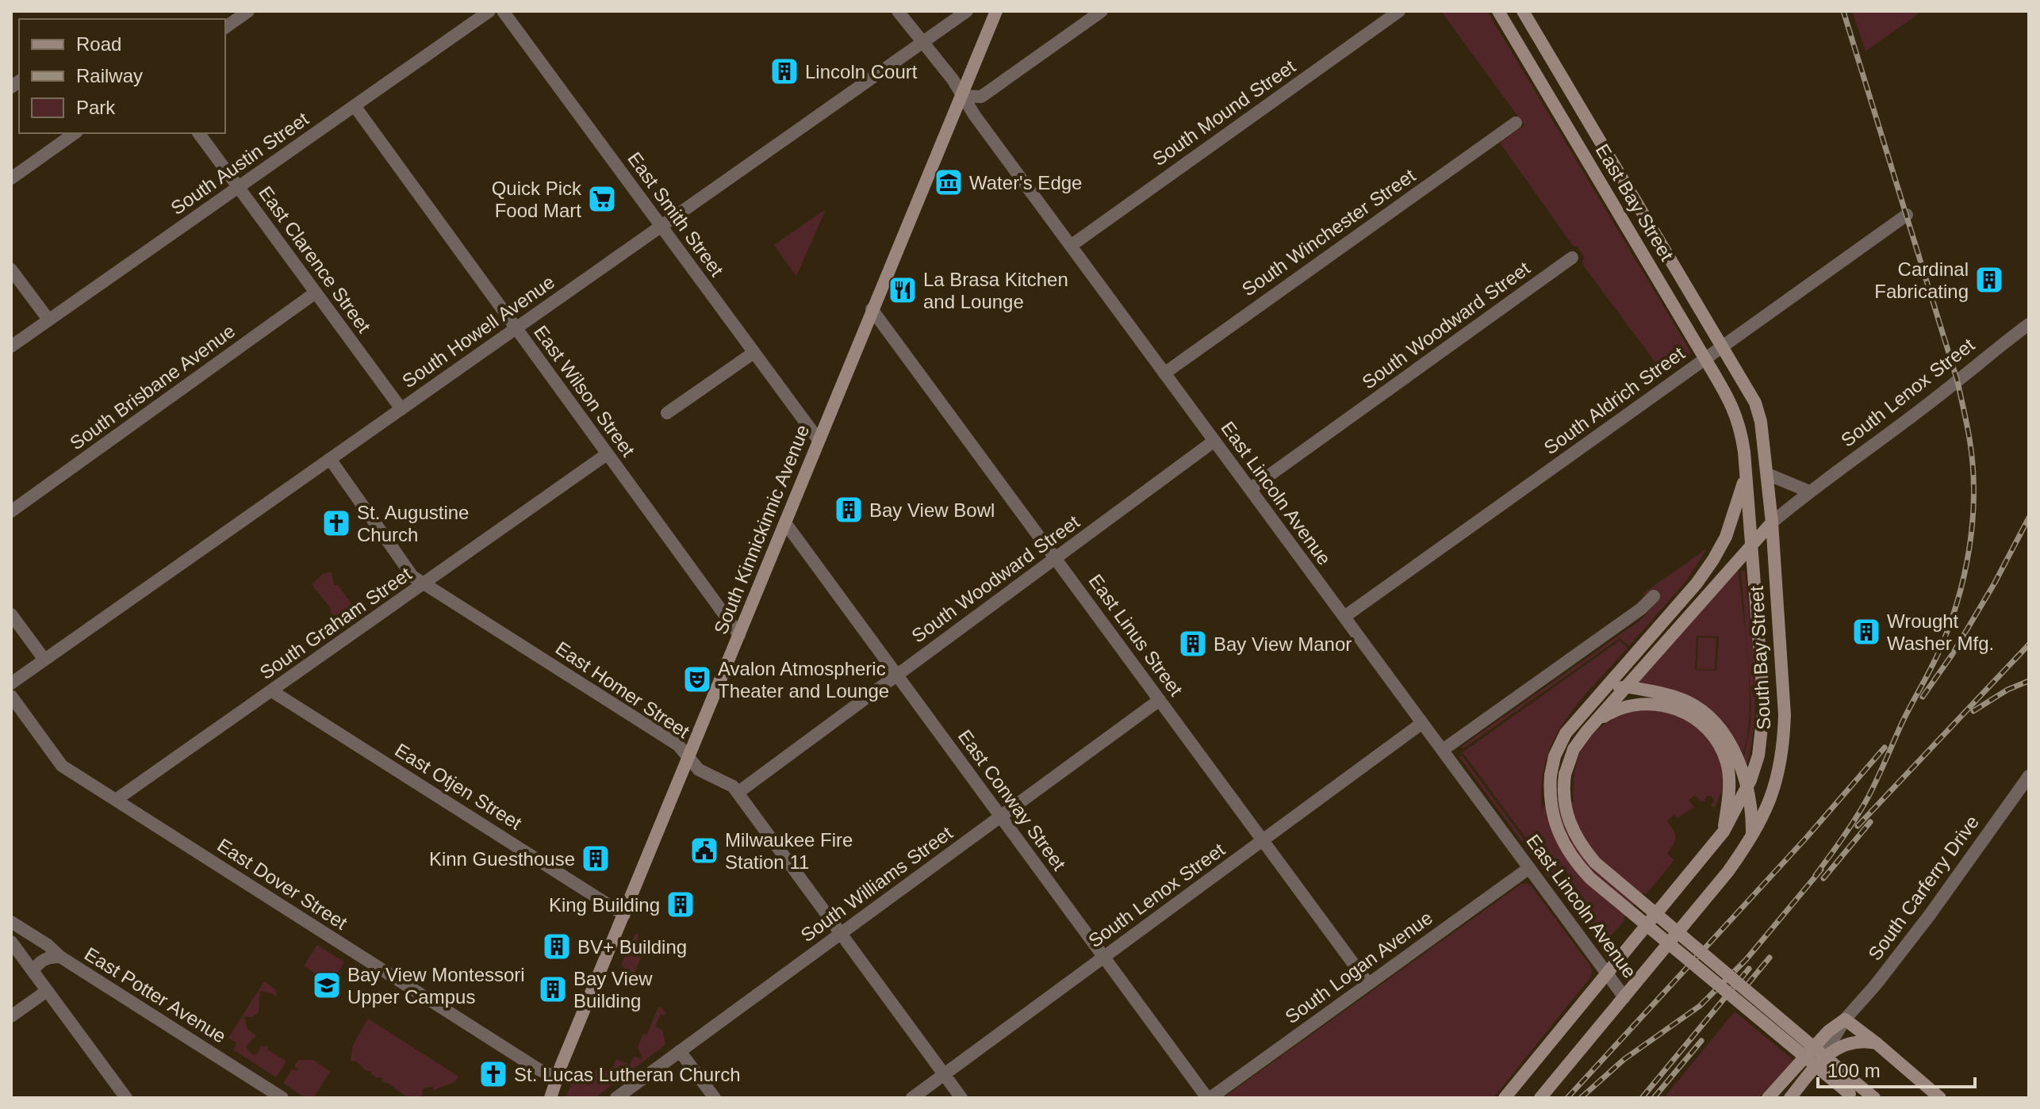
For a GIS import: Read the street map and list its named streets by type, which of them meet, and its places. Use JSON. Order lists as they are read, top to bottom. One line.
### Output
{"streets":{"main road":["East Bay Street","East Lincoln Avenue","South Kinnickinnic Avenue","South Bay Street","South Carferry Drive"],"street":["South Mound Street","South Austin Street","East Smith Street","South Winchester Street","East Clarence Street","South Woodward Street","South Howell Avenue","South Brisbane Avenue","East Wilson Street","South Lenox Street","South Aldrich Street","South Graham Street","East Linus Street","East Homer Street","East Otjen Street","East Conway Street","East Dover Street","South Williams Street","South Logan Avenue","East Potter Avenue"]},"crossings":[["South Mound Street","East Lincoln Avenue"],["South Austin Street","East Clarence Street"],["South Austin Street","East Wilson Street"],["East Bay Street","South Aldrich Street"],["East Bay Street","South Bay Street"],["East Smith Street","South Howell Avenue"],["East Smith Street","South Kinnickinnic Avenue"],["South Winchester Street","East Lincoln Avenue"],["East Clarence Street","South Howell Avenue"],["East Clarence Street","South Brisbane Avenue"],["South Woodward Street","East Lincoln Avenue"],["South Woodward Street","East Linus Street"],["South Woodward Street","East Homer Street"],["South Woodward Street","East Conway Street"],["South Howell Avenue","East Wilson Street"],["South Howell Avenue","East Lincoln Avenue"],["South Howell Avenue","East Homer Street"],["East Wilson Street","South Kinnickinnic Avenue"],["East Wilson Street","South Graham Street"],["South Lenox Street","East Lincoln Avenue"],["South Lenox Street","East Linus Street"],["South Lenox Street","South Bay Street"],["South Lenox Street","East Homer Street"],["South Lenox Street","East Conway Street"],["South Aldrich Street","East Lincoln Avenue"],["East Lincoln Avenue","South Kinnickinnic Avenue"],["East Lincoln Avenue","South Bay Street"],["East Lincoln Avenue","South Logan Avenue"],["South Kinnickinnic Avenue","East Linus Street"],["South Kinnickinnic Avenue","East Homer Street"],["South Kinnickinnic Avenue","East Otjen Street"],["South Kinnickinnic Avenue","East Conway Street"],["South Kinnickinnic Avenue","East Dover Street"],["South Graham Street","East Homer Street"],["South Graham Street","East Otjen Street"],["South Graham Street","East Dover Street"],["East Linus Street","South Williams Street"],["East Linus Street","South Logan Avenue"],["East Homer Street","South Williams Street"],["East Conway Street","South Williams Street"],["East Conway Street","South Logan Avenue"]],"places":{"building":["Lincoln Court","Cardinal Fabricating","Bay View Bowl","Wrought Washer Mfg.","Bay View Manor","Kinn Guesthouse","King Building","BV+ Building","Bay View Building"],"museum":["Water's Edge"],"supermarket":["Quick Pick Food Mart"],"restaurant":["La Brasa Kitchen and Lounge"],"church":["St. Augustine Church","St. Lucas Lutheran Church"],"theatre":["Avalon Atmospheric Theater and Lounge"],"public building":["Milwaukee Fire Station 11"],"school or university":["Bay View Montessori Upper Campus"]},"legend":["Road","Railway","Park"],"scale_bar":"100 m"}
